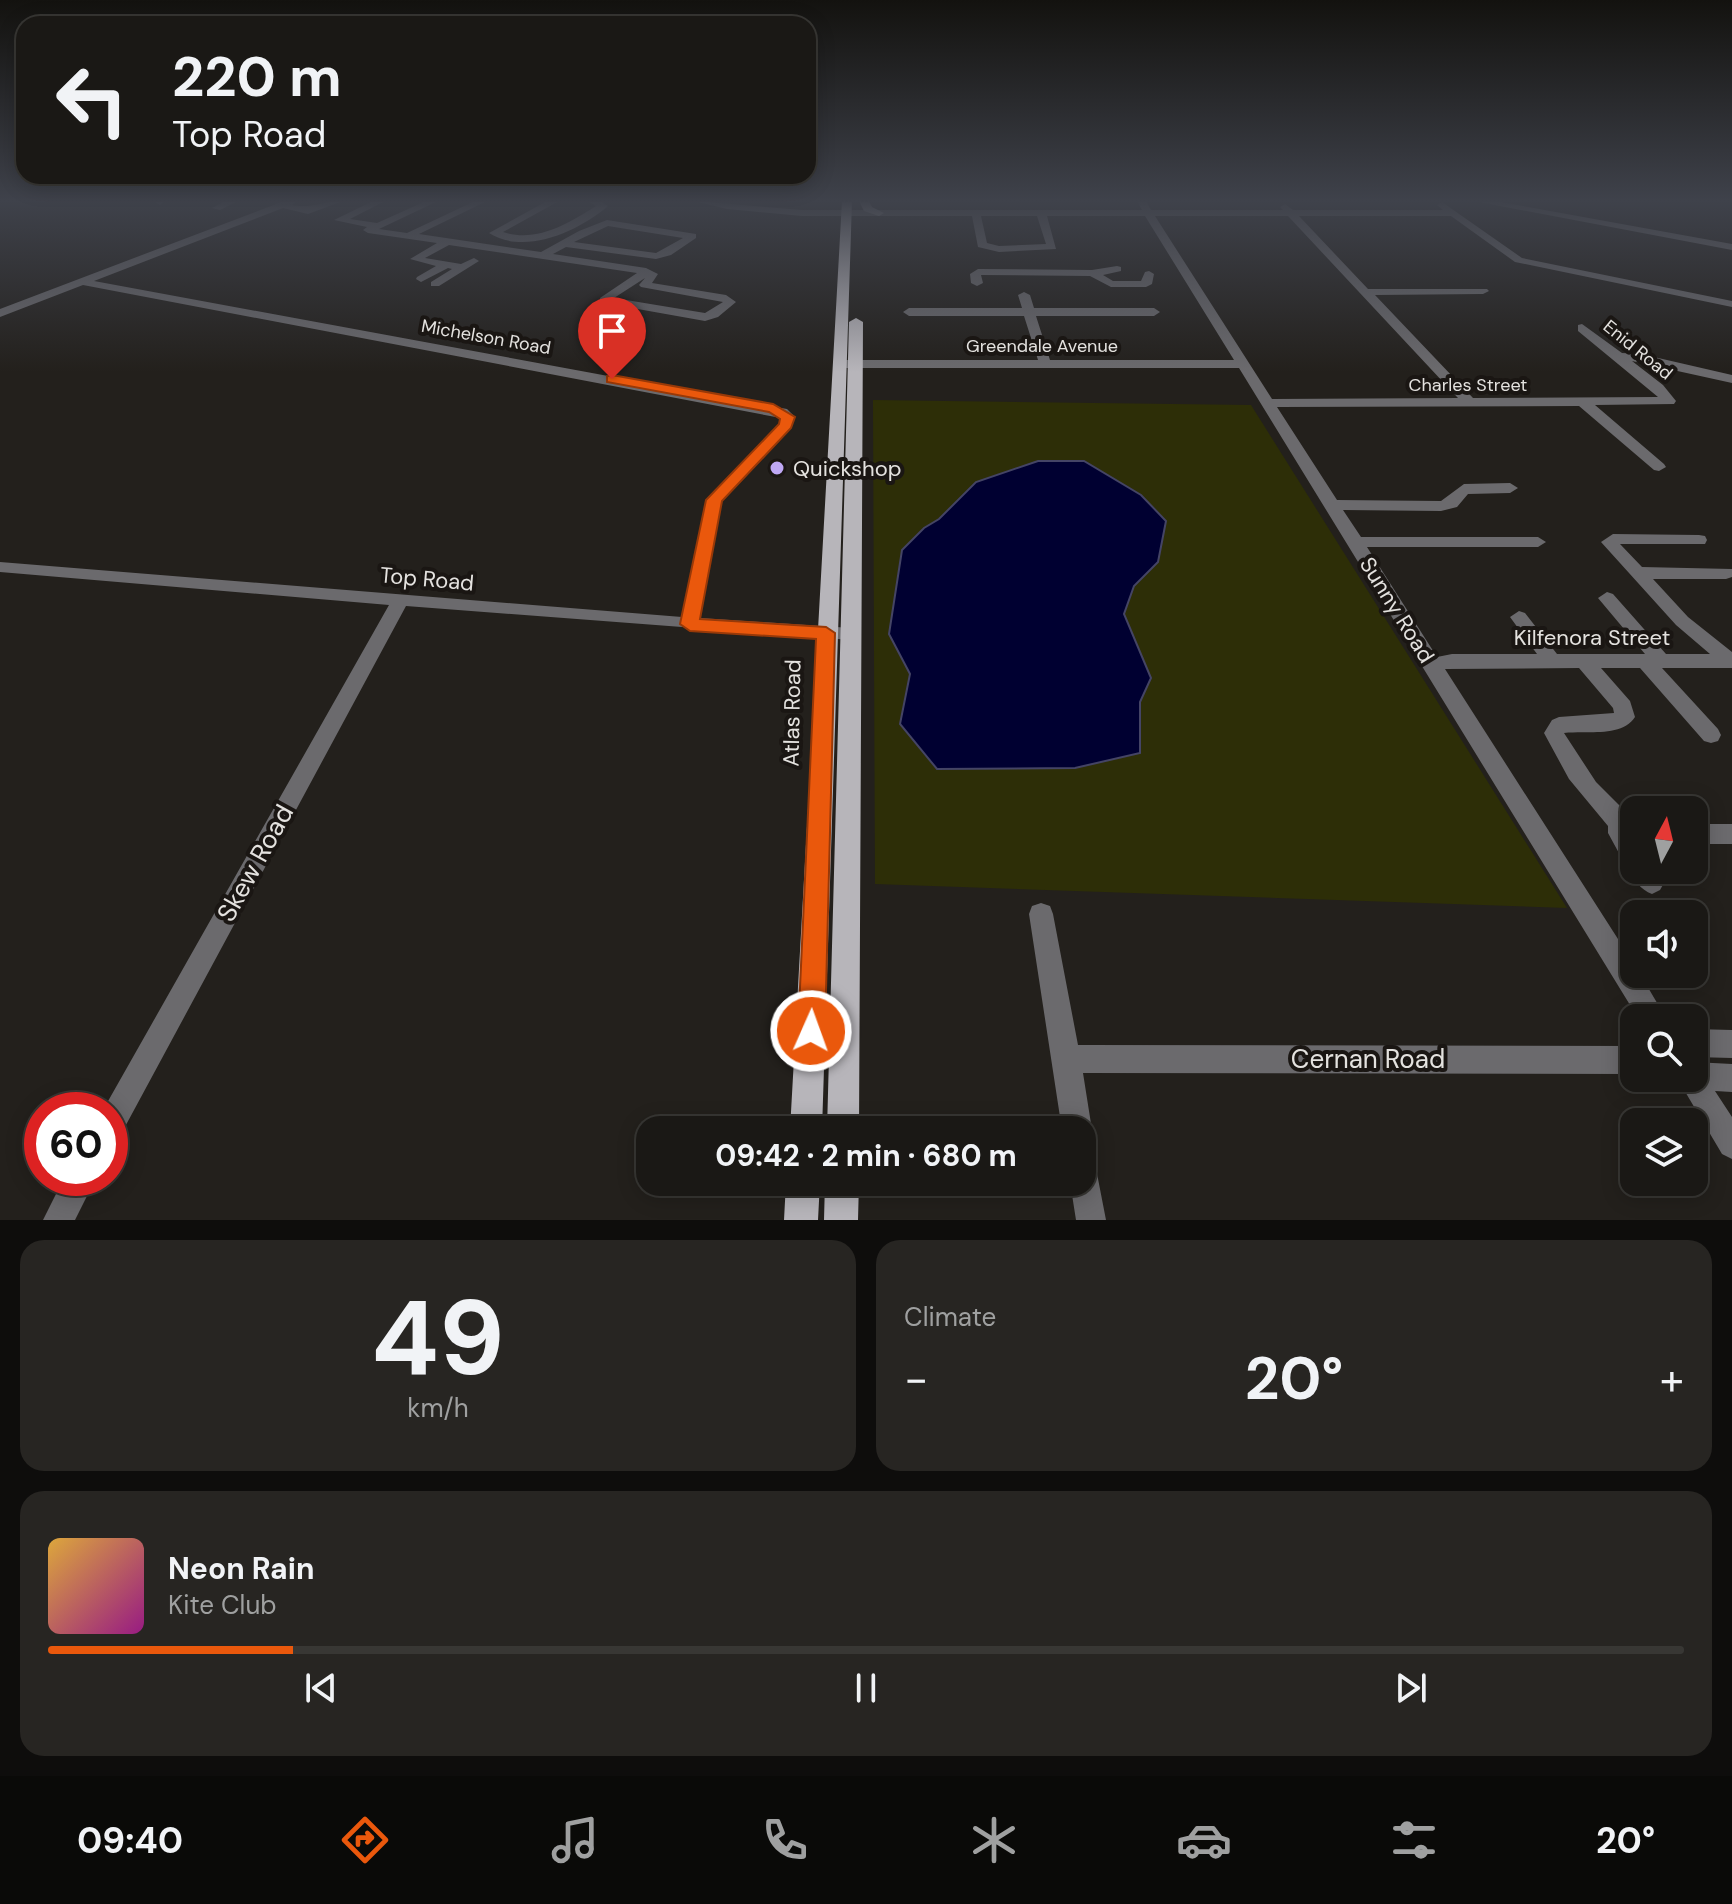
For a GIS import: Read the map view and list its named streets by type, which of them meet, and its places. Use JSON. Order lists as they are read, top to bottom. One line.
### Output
{"streets":{"main road":["Atlas Road"],"street":["Michelson Road","Greendale Avenue","Enid Road","Charles Street","Top Road","Sunny Road","Kilfenora Street","Skew Road","Cernan Road"]},"crossings":[["Michelson Road","Top Road"],["Greendale Avenue","Sunny Road"],["Greendale Avenue","Atlas Road"],["Enid Road","Charles Street"],["Charles Street","Sunny Road"],["Top Road","Atlas Road"],["Top Road","Skew Road"],["Sunny Road","Kilfenora Street"]],"places":["Quickshop"],"north":"top","page":{"turn":["220 m","Top Road"],"limit":"60","trip":"09:42 · 2 min · 680 m","tile":[["49","km/h"],"Climate"],"heat":["−","20°","+"],"song":["Neon Rain","Kite Club"],"tabs":["09:40","20°"]}}
